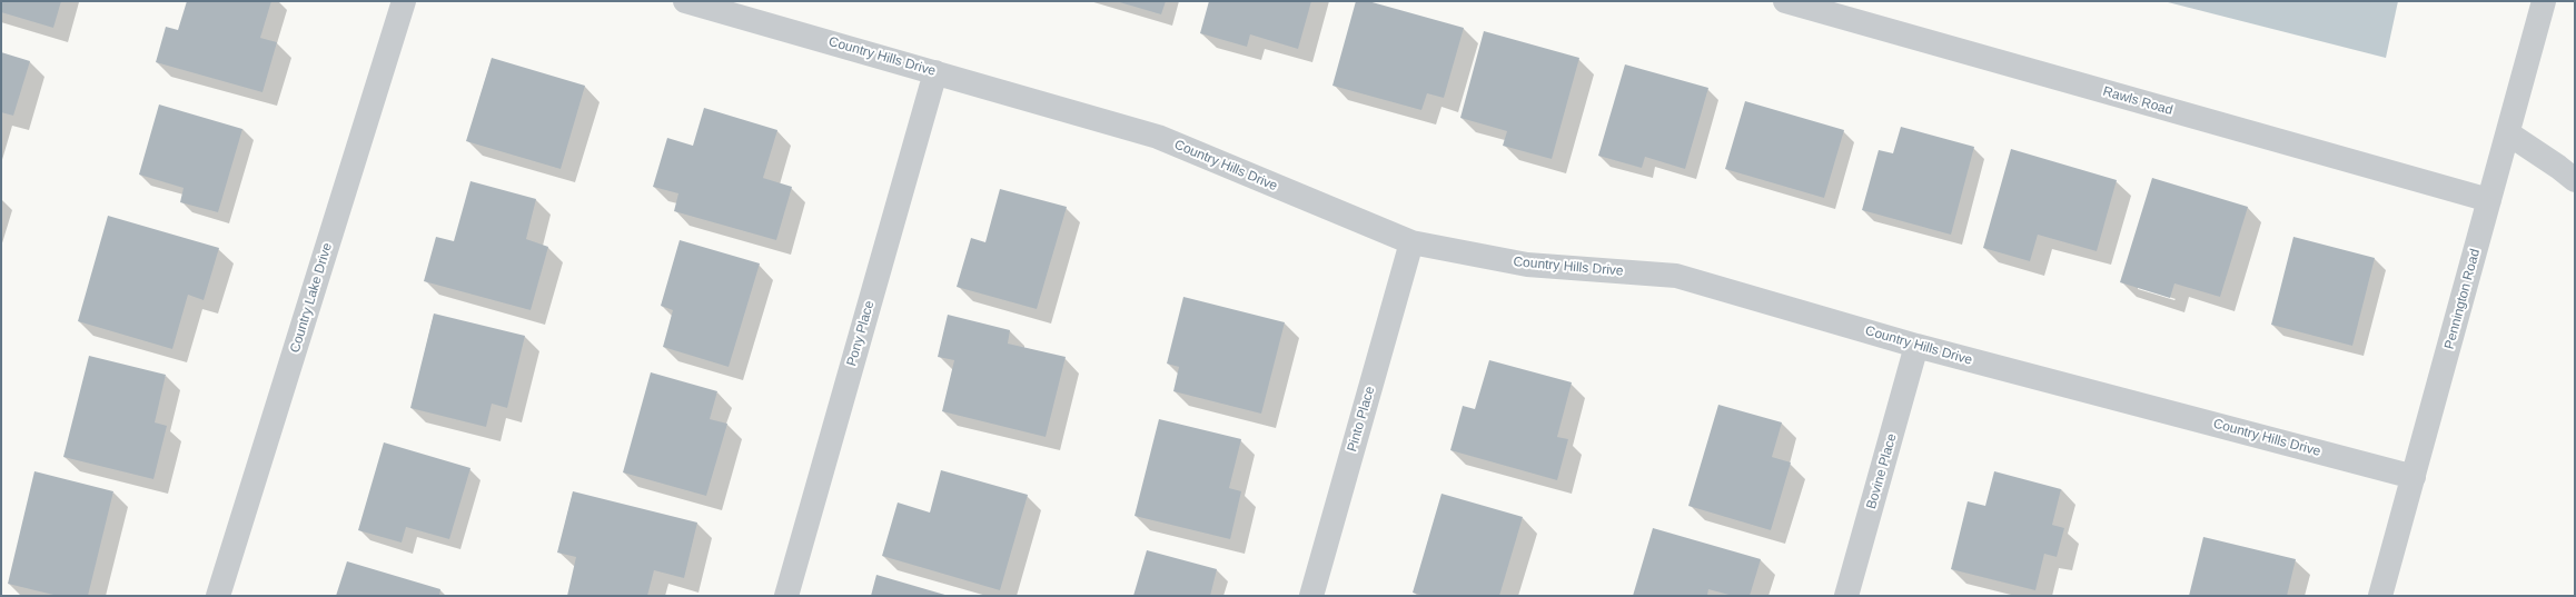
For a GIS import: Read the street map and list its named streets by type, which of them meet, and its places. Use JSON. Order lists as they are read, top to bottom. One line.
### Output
{"streets":{"street":["Country Hills Drive","Rawls Road","Country Lake Drive","Pennington Road","Pony Place","Pinto Place","Bovine Place"]},"crossings":[["Country Hills Drive","Pennington Road"],["Country Hills Drive","Pony Place"],["Country Hills Drive","Pinto Place"],["Country Hills Drive","Bovine Place"],["Rawls Road","Pennington Road"]]}
